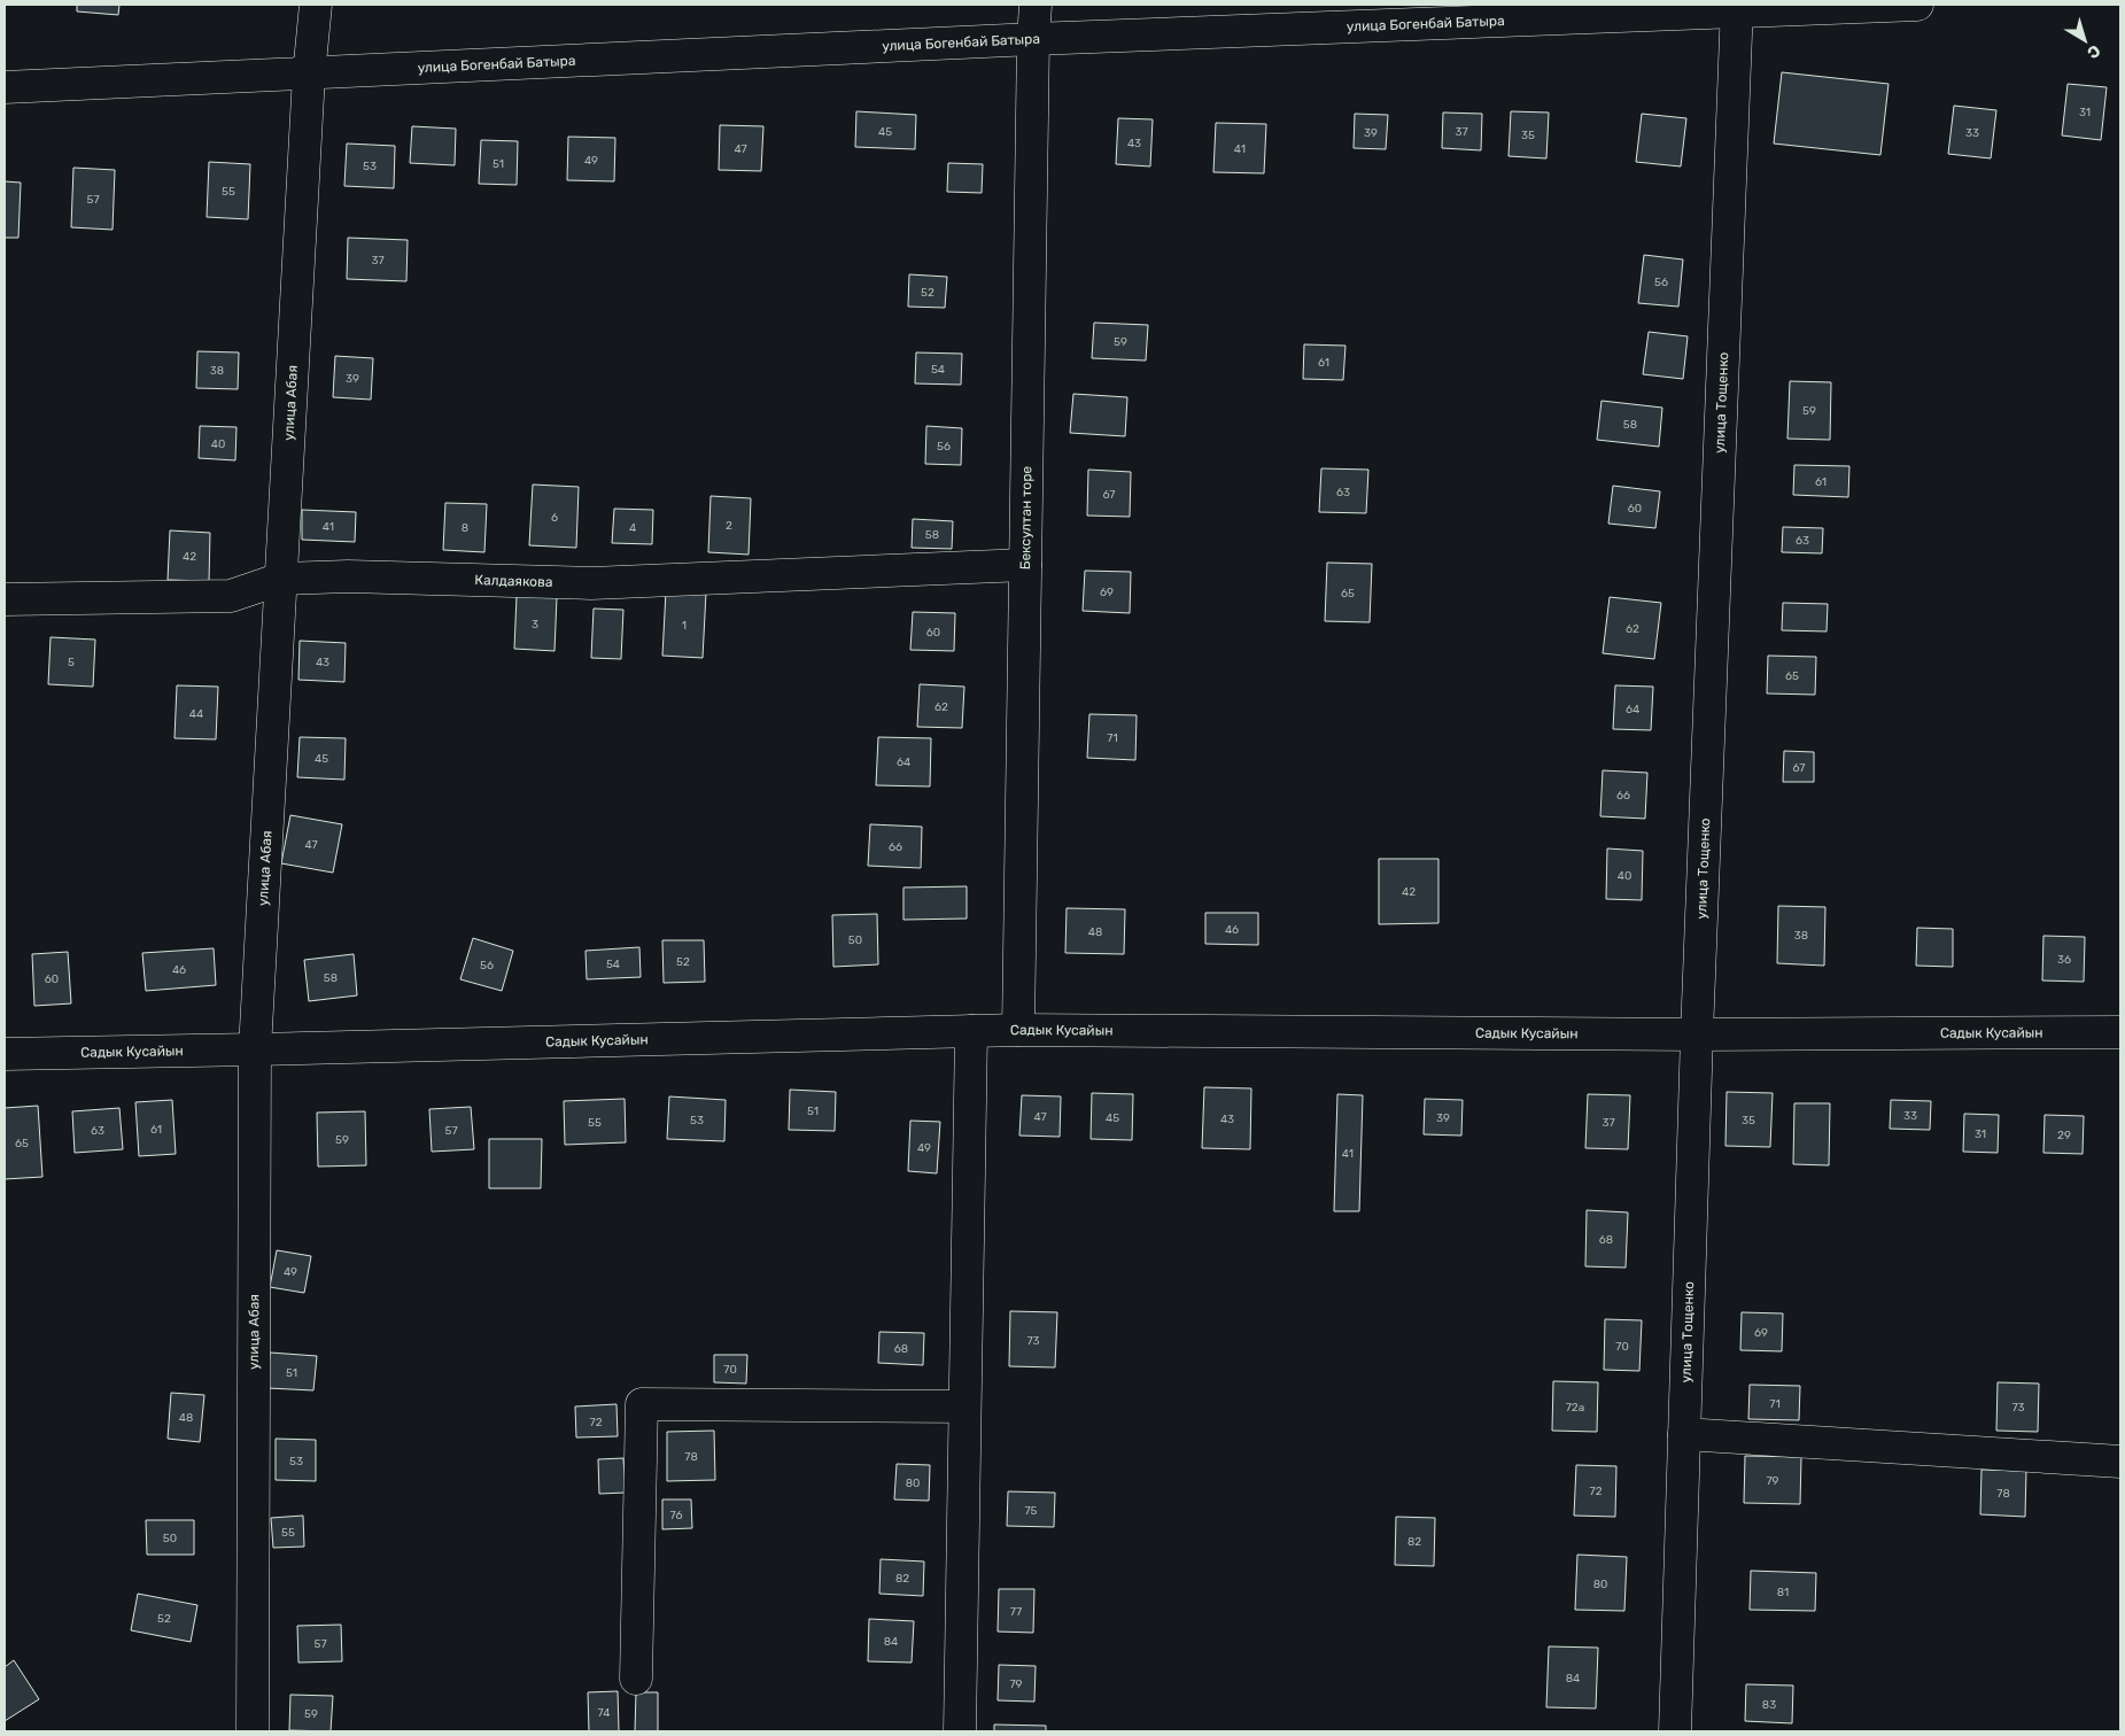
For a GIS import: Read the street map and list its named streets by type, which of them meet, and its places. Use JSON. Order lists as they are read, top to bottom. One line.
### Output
{"streets":{"street":["улица Богенбай Батыра","улица Абая","улица Тощенко","Бексултан торе","Калдаякова","Садык Кусайын"]},"crossings":[["улица Богенбай Батыра","улица Абая"],["улица Богенбай Батыра","улица Тощенко"],["улица Богенбай Батыра","Бексултан торе"],["улица Абая","Калдаякова"],["улица Абая","Садык Кусайын"],["улица Тощенко","Садык Кусайын"],["Бексултан торе","Калдаякова"],["Бексултан торе","Садык Кусайын"]],"house_numbers":["31","45","37","39","33","35","43","47","41","49","51","53","55","57","37","56","52","59","61","54","38","39","59","58","40","56","61","63","67","60","6","2","41","8","4","58","63","42","69","65","3","1","62","60","5","43","65","62","64","44","71","45","64","67","66","47","66","40","42","46","48","38","50","36","52","54","56","46","58","60","51","33","47","45","39","43","53","35","55","37","61","63","57","31","29","59","65","49","41","68","49","69","73","70","68","70","51","71","72а","73","48","72","78","53","79","80","72","78","75","76","55","50","82","82","80","81","77","52","84","57","84","79","83","74","59"],"north":"bottom right"}
